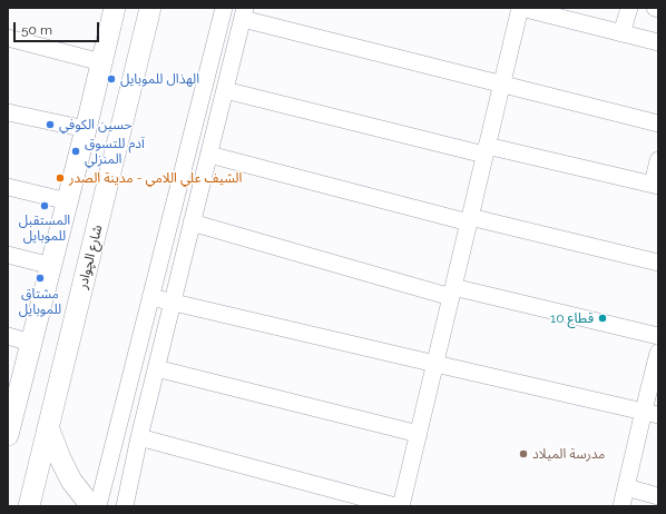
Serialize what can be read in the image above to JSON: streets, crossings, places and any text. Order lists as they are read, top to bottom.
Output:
{
  "streets": {
    "main road": ["شارع الچوادر"]
  },
  "places": [
    "الهذال للموبايل",
    "حسين الكوفي",
    "آدم للتسوق المنزلي",
    "الشيف علي اللامي - مدينة الصدر",
    "المستقبل للموبايل",
    "مشتاق للموبايل",
    "قطاع 10",
    "مدرسة الميلاد"
  ],
  "scale_bar": "50 m"
}
